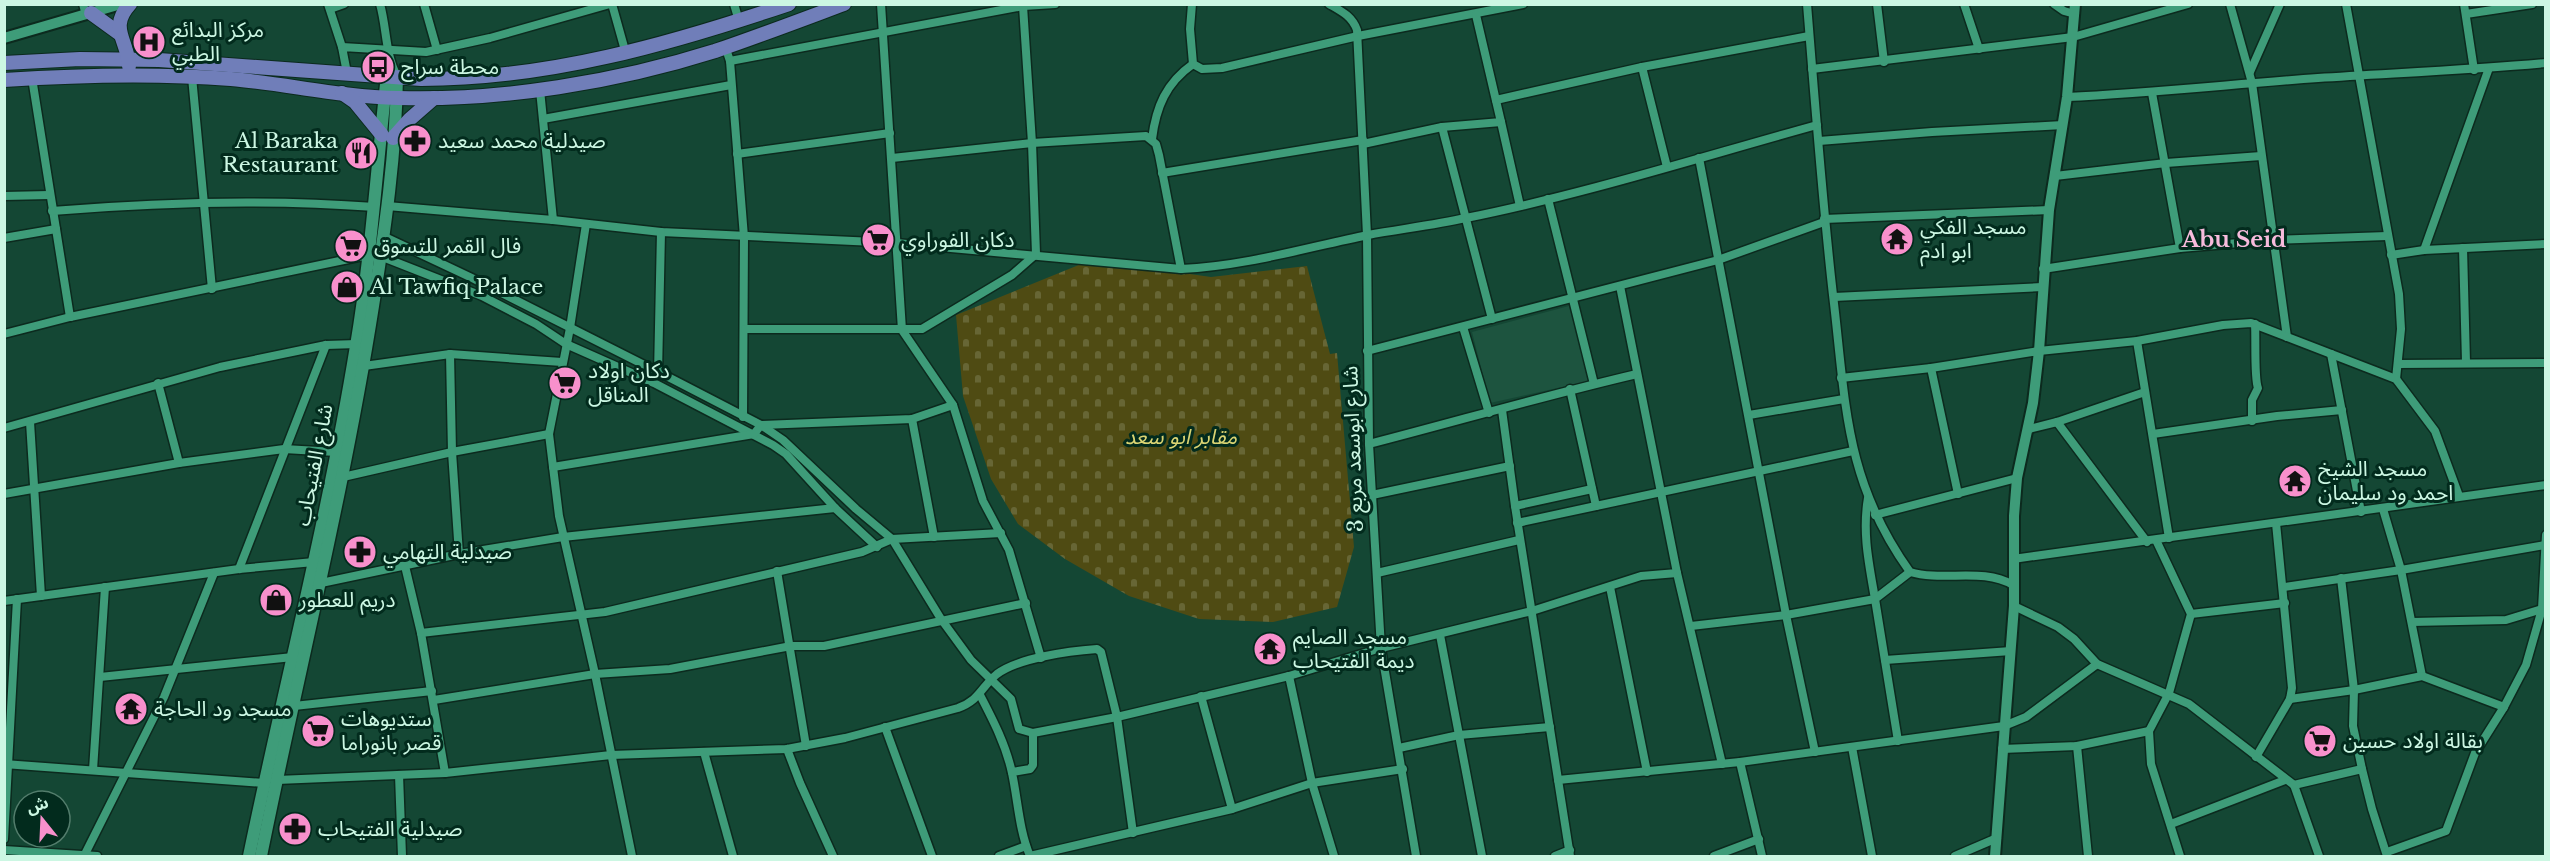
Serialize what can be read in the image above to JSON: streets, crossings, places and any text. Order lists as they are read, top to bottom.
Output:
{
  "streets": {
    "main road": ["شارع الفتيحاب"],
    "street": ["شارع ابوسعد مربع 3"]
  },
  "districts": ["Abu Seid"],
  "parks": ["مقابر ابو سعد"],
  "places": {
    "hospital": ["مركز البدائع الطبي"],
    "bus stop": ["محطة سراج"],
    "pharmacy": ["صيدلية محمد سعيد", "صيدلية التهامي", "صيدلية الفتيحاب"],
    "restaurant": ["Al Baraka Restaurant"],
    "temple": [
      "مسجد الفكي ابو ادم",
      "مسجد الشيخ احمد ود سليمان",
      "مسجد الصايم ديمة الفتيحاب",
      "مسجد ود الحاجة"
    ],
    "supermarket": [
      "دكان الفوراوي",
      "فال القمر للتسوق",
      "دكان اولاد المناقل",
      "ستديوهات قصر بانوراما",
      "بقالة اولاد حسين"
    ],
    "shop": ["Al Tawfiq Palace", "دريم للعطور"]
  },
  "north": "top"
}
